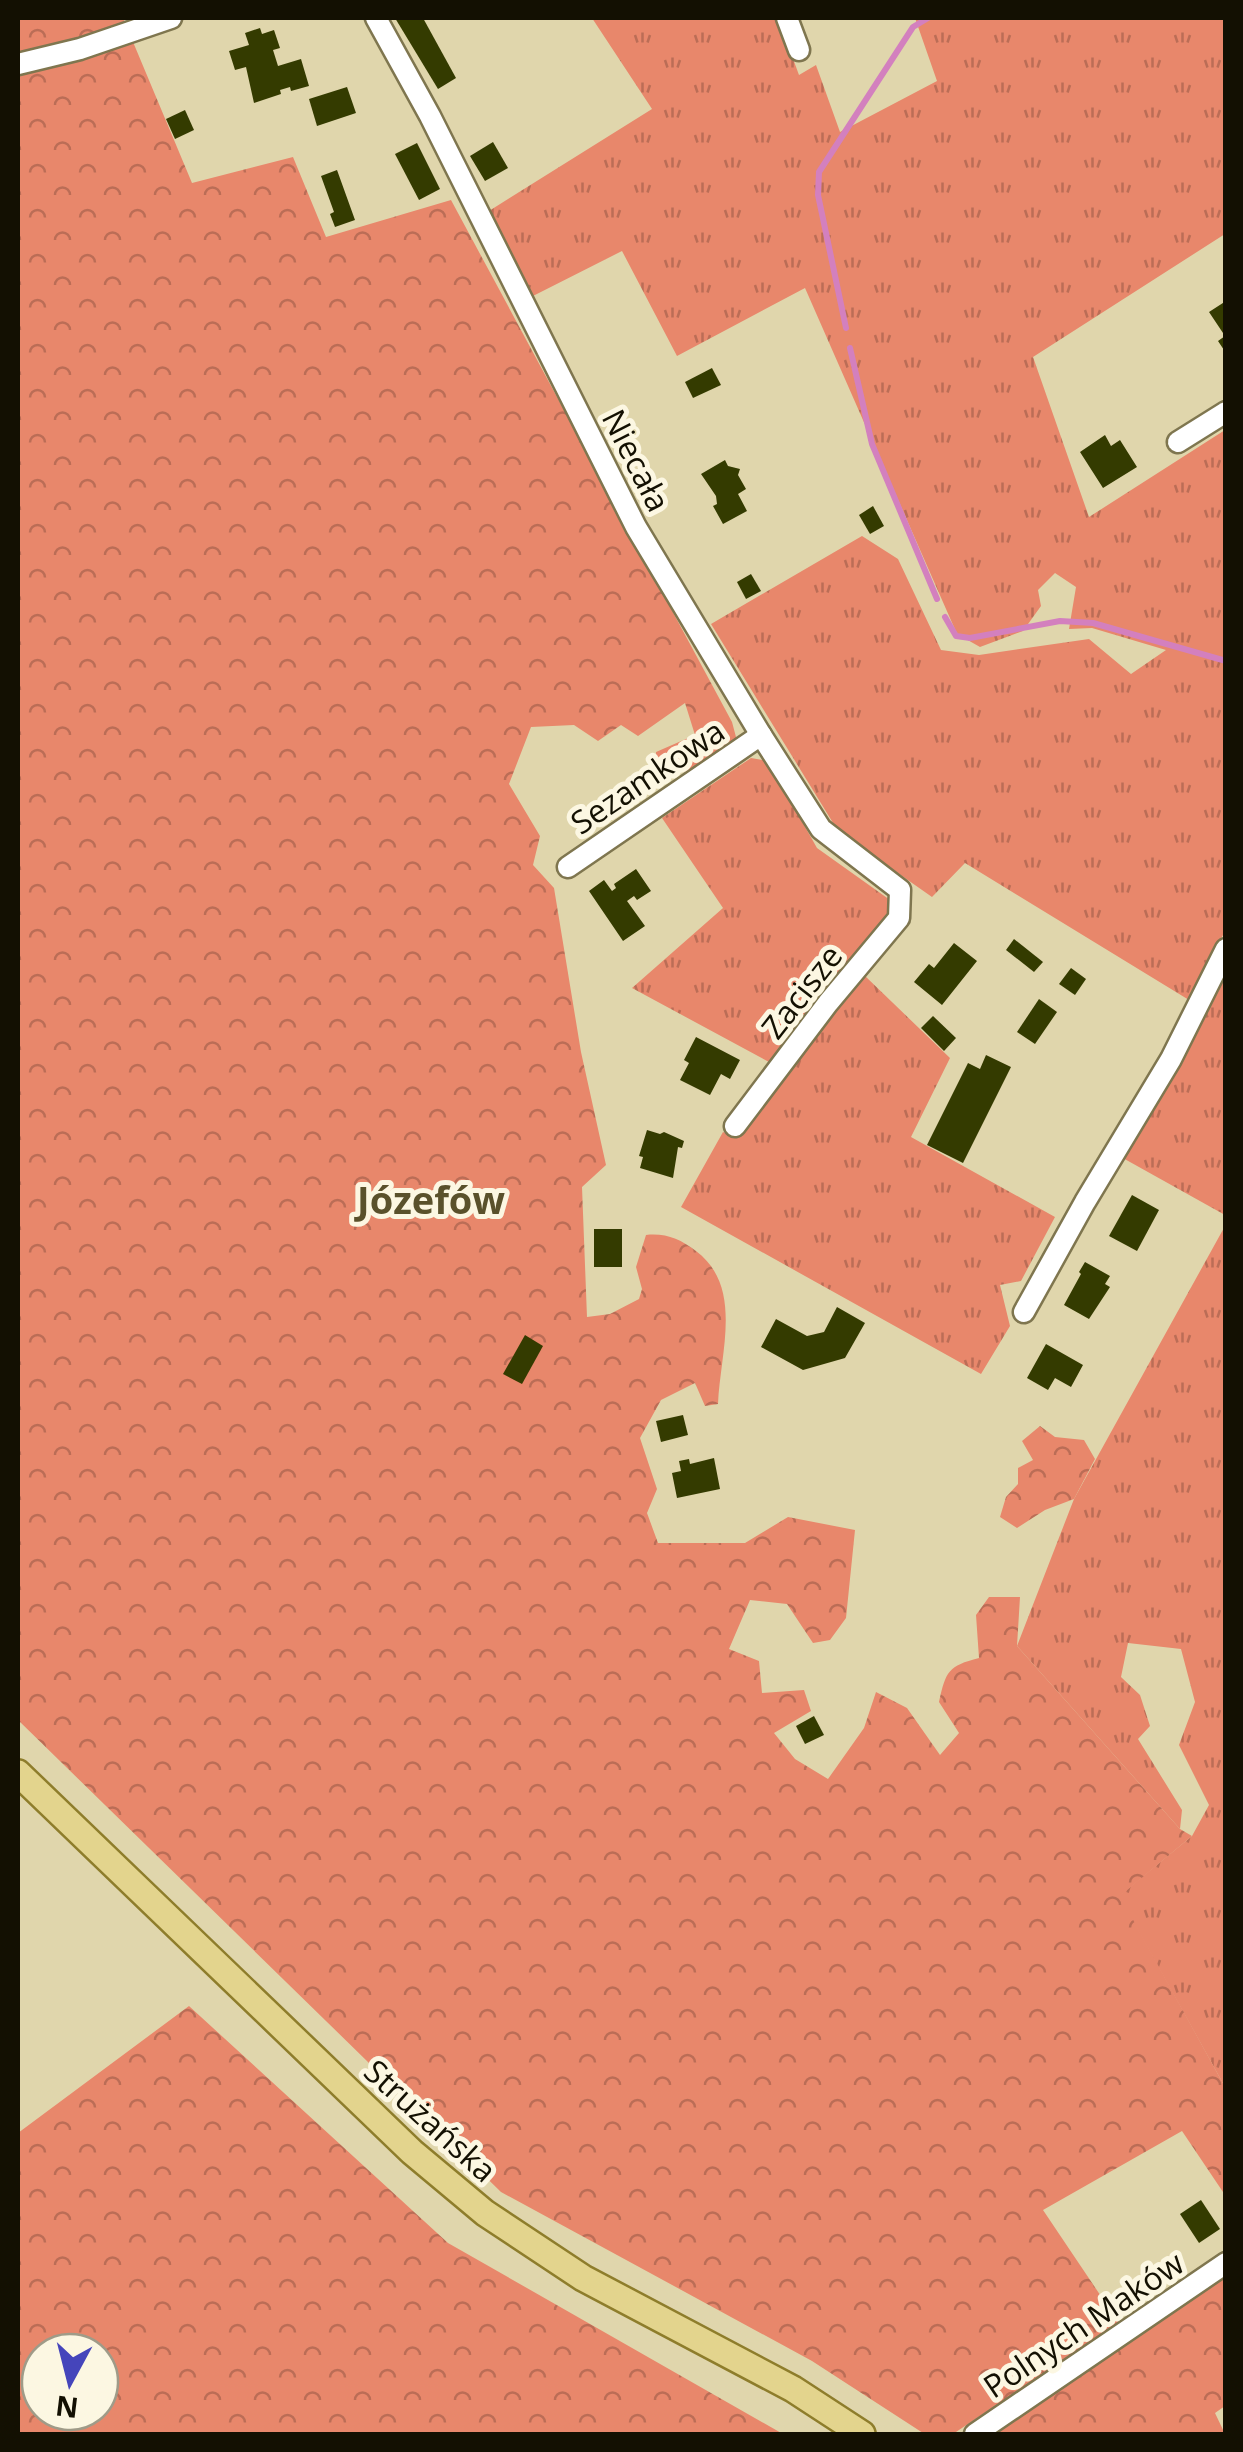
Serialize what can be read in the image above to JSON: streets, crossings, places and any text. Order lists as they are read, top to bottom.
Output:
{
  "streets": {
    "main road": ["Strużańska"],
    "street": [
      "Niecała",
      "Sezamkowa",
      "Zacisze",
      "Polnych Maków"
    ]
  },
  "crossings": [
    ["Niecała", "Sezamkowa"],
    ["Niecała", "Zacisze"]
  ],
  "districts": ["Józefów"],
  "north": "bottom"
}
